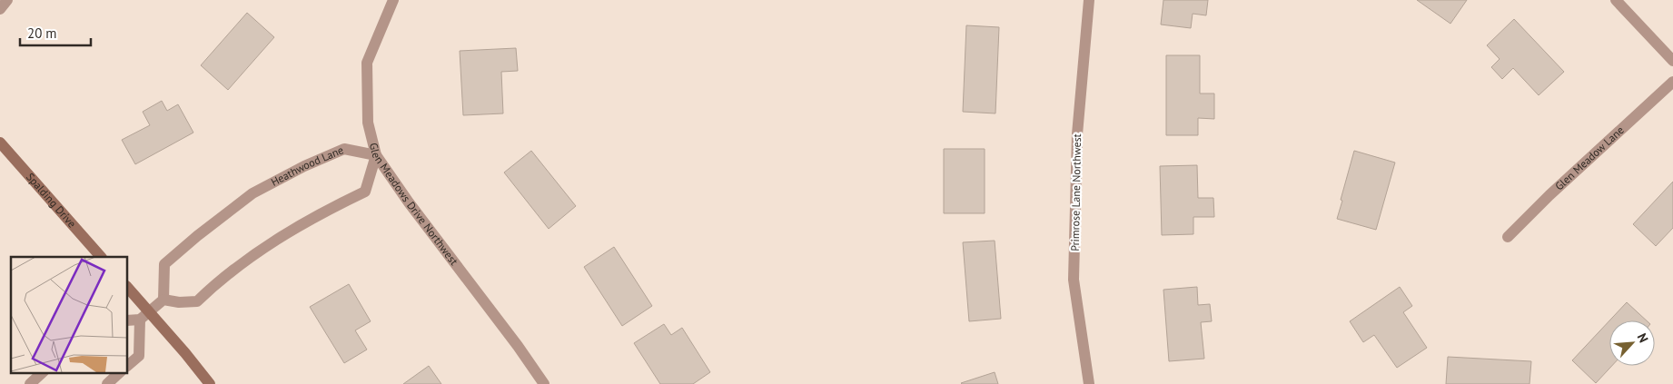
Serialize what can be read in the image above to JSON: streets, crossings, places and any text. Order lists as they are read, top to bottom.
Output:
{
  "streets": {
    "main road": ["Spalding Drive"],
    "street": [
      "Glen Meadow Lane",
      "Heathwood Lane",
      "Primrose Lane Northwest",
      "Glen Meadows Drive Northwest"
    ]
  },
  "crossings": [
    ["Heathwood Lane", "Glen Meadows Drive Northwest"]
  ],
  "scale_bar": "20 m",
  "north": "top right"
}
